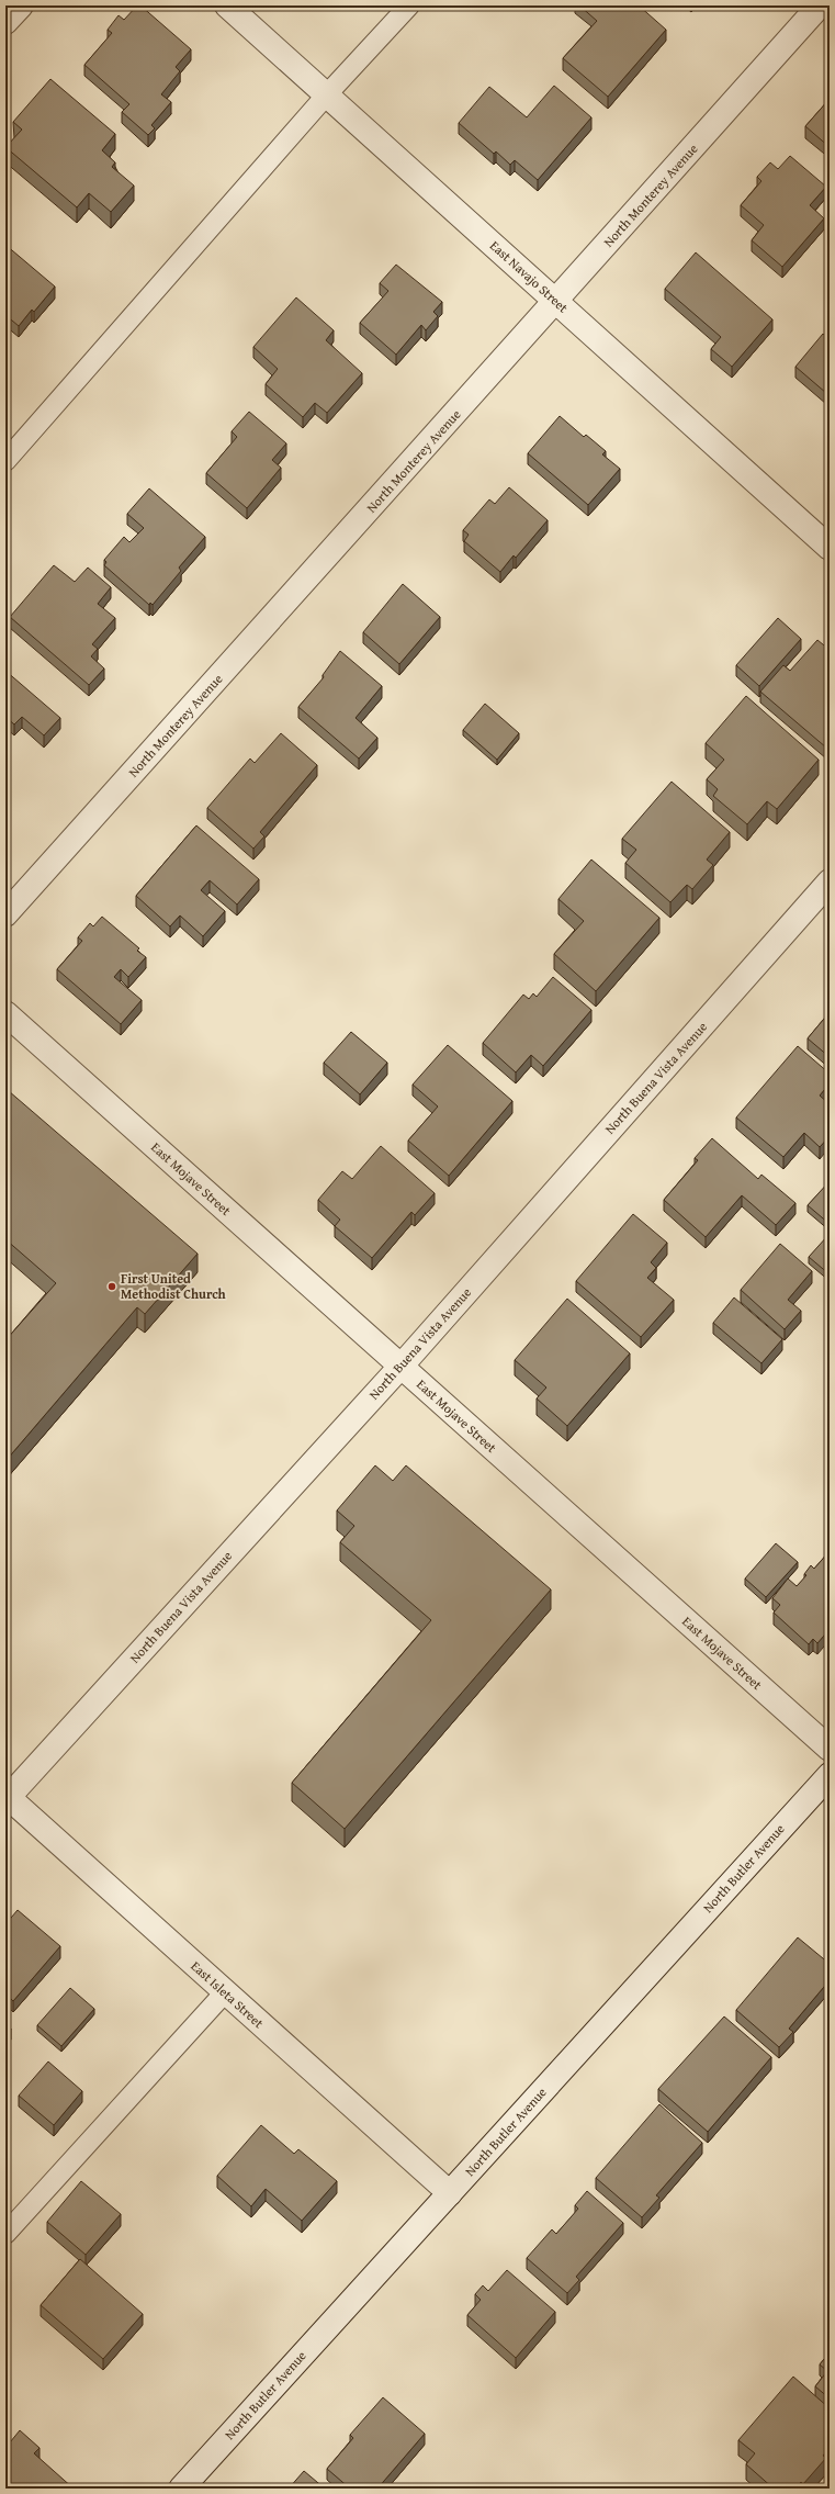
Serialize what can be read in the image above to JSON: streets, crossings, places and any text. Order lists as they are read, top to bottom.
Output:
{
  "streets": {
    "street": [
      "North Monterey Avenue",
      "East Navajo Street",
      "North Buena Vista Avenue",
      "East Mojave Street",
      "North Butler Avenue",
      "East Isleta Street"
    ]
  },
  "crossings": [
    ["North Monterey Avenue", "East Navajo Street"],
    ["North Buena Vista Avenue", "East Mojave Street"],
    ["North Buena Vista Avenue", "East Isleta Street"],
    ["North Butler Avenue", "East Isleta Street"]
  ],
  "places": ["First United Methodist Church"]
}
